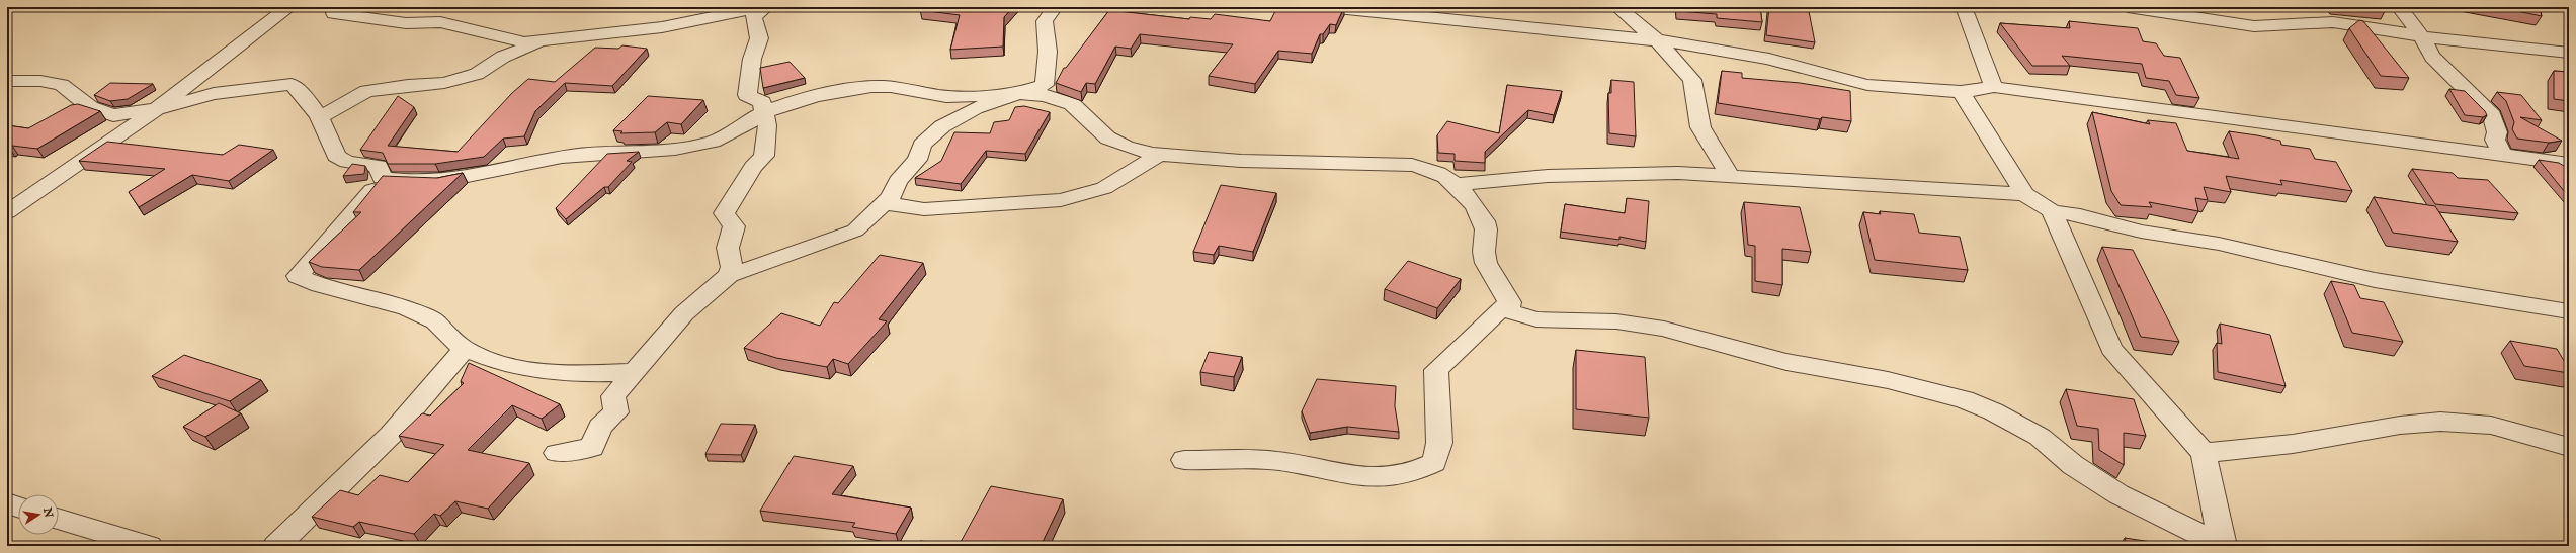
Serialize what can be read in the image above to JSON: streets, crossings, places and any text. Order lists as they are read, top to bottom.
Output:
{
  "north": "right"
}
